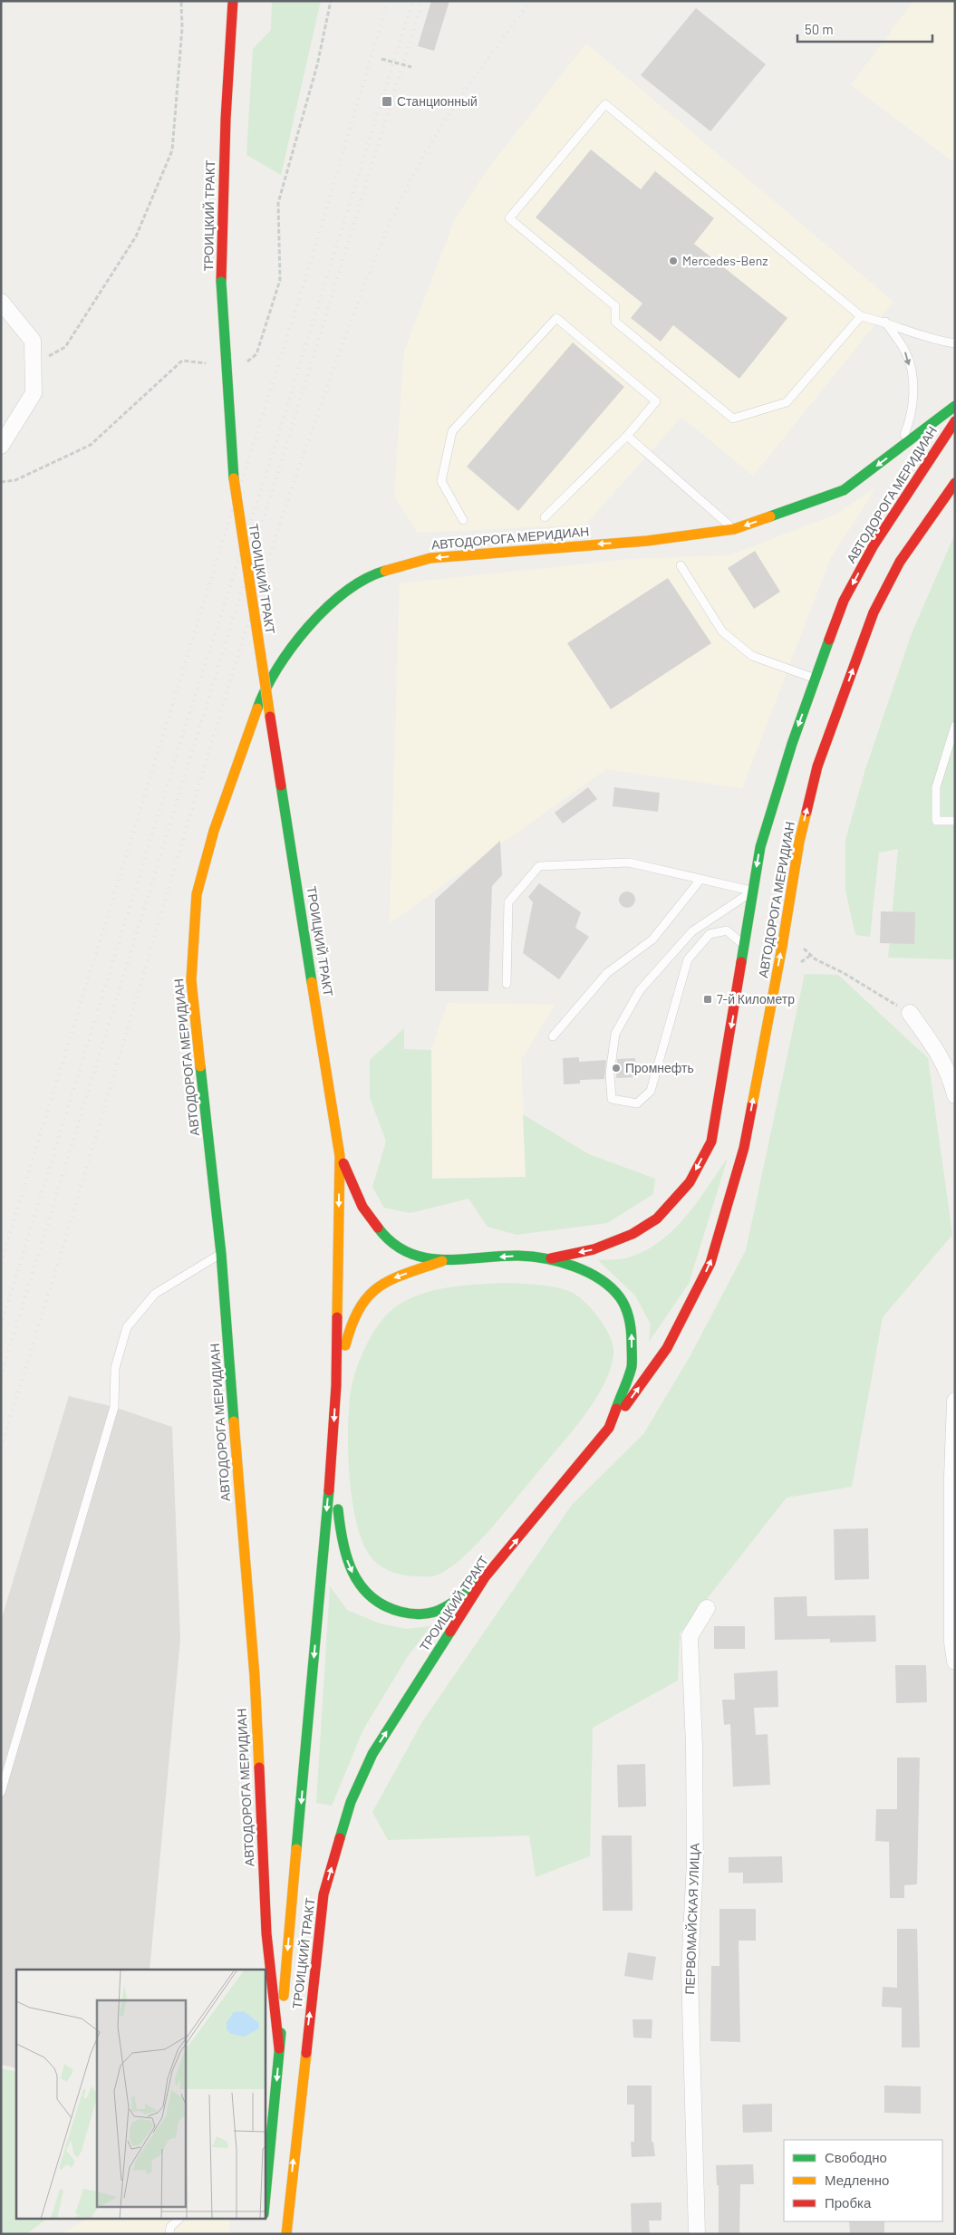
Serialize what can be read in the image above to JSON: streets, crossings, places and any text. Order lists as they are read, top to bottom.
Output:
{
  "streets": {
    "main road": ["ТРОИЦКИЙ ТРАКТ", "АВТОДОРОГА МЕРИДИАН"],
    "street": ["ПЕРВОМАЙСКАЯ УЛИЦА"]
  },
  "crossings": [
    ["ТРОИЦКИЙ ТРАКТ", "АВТОДОРОГА МЕРИДИАН"]
  ],
  "places": {
    "transit": ["Станционный", "7-й Километр"],
    "other": ["Mercedes-Benz", "Промнефть"]
  },
  "legend": ["Свободно", "Медленно", "Пробка"],
  "scale_bar": "50 m"
}
